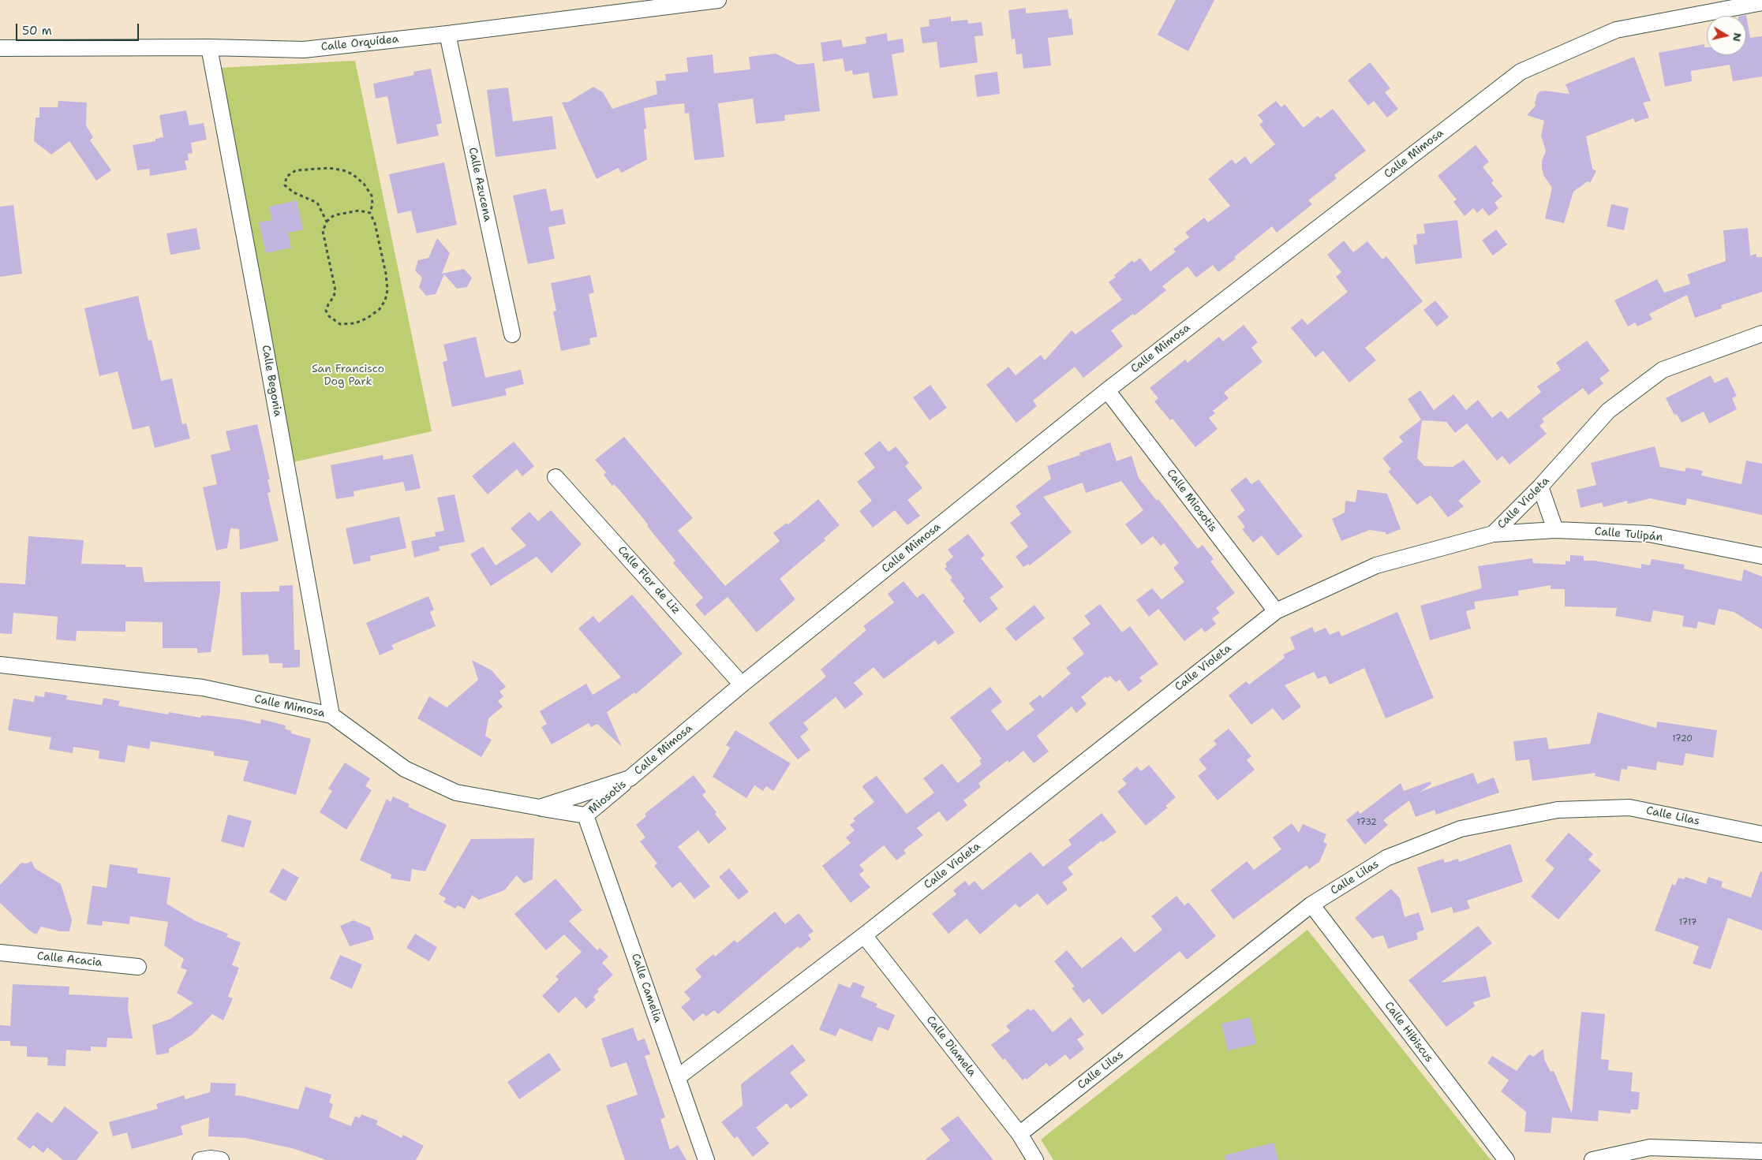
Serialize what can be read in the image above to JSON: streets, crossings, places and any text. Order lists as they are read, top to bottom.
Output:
{
  "streets": {
    "street": [
      "Calle Orquídea",
      "Calle Mimosa",
      "Calle Azucena",
      "Calle Begonia",
      "Calle Miosotis",
      "Calle Violeta",
      "Calle Tulipán",
      "Calle Flor de Liz",
      "Miosotis",
      "Calle Lilas",
      "Calle Acacia",
      "Calle Camelia",
      "Calle Hibiscus",
      "Calle Diamela"
    ]
  },
  "crossings": [
    ["Calle Orquídea", "Calle Azucena"],
    ["Calle Orquídea", "Calle Begonia"],
    ["Calle Mimosa", "Calle Begonia"],
    ["Calle Mimosa", "Calle Miosotis"],
    ["Calle Mimosa", "Calle Flor de Liz"],
    ["Calle Mimosa", "Miosotis"],
    ["Calle Miosotis", "Calle Violeta"],
    ["Calle Violeta", "Calle Tulipán"],
    ["Calle Violeta", "Calle Camelia"],
    ["Calle Violeta", "Calle Diamela"],
    ["Miosotis", "Calle Camelia"],
    ["Calle Lilas", "Calle Hibiscus"],
    ["Calle Lilas", "Calle Diamela"]
  ],
  "parks": ["San Francisco Dog Park"],
  "house_numbers": ["1720", "1732", "1717"],
  "scale_bar": "50 m",
  "north": "right"
}
